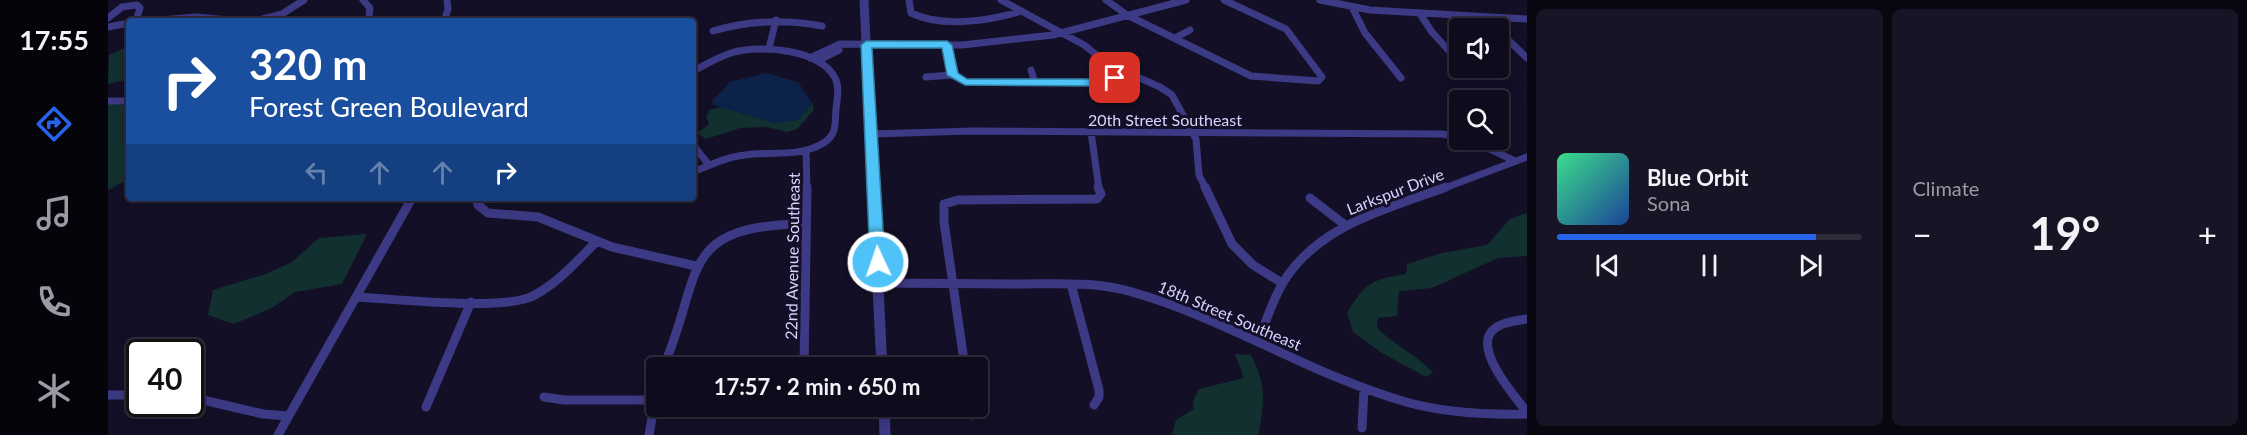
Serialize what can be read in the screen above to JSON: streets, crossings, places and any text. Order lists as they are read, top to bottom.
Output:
{
  "streets": {
    "street": [
      "20th Street Southeast",
      "Larkspur Drive",
      "22nd Avenue Southeast",
      "18th Street Southeast"
    ]
  },
  "crossings": [
    ["Larkspur Drive", "18th Street Southeast"]
  ],
  "page": {
    "tabs": "17:55",
    "tile": "Climate",
    "turn": ["320 m", "Forest Green Boulevard"],
    "song": ["Blue Orbit", "Sona"],
    "heat": ["−", "19°", "+"],
    "limit": "40",
    "trip": "17:57 · 2 min · 650 m"
  }
}
